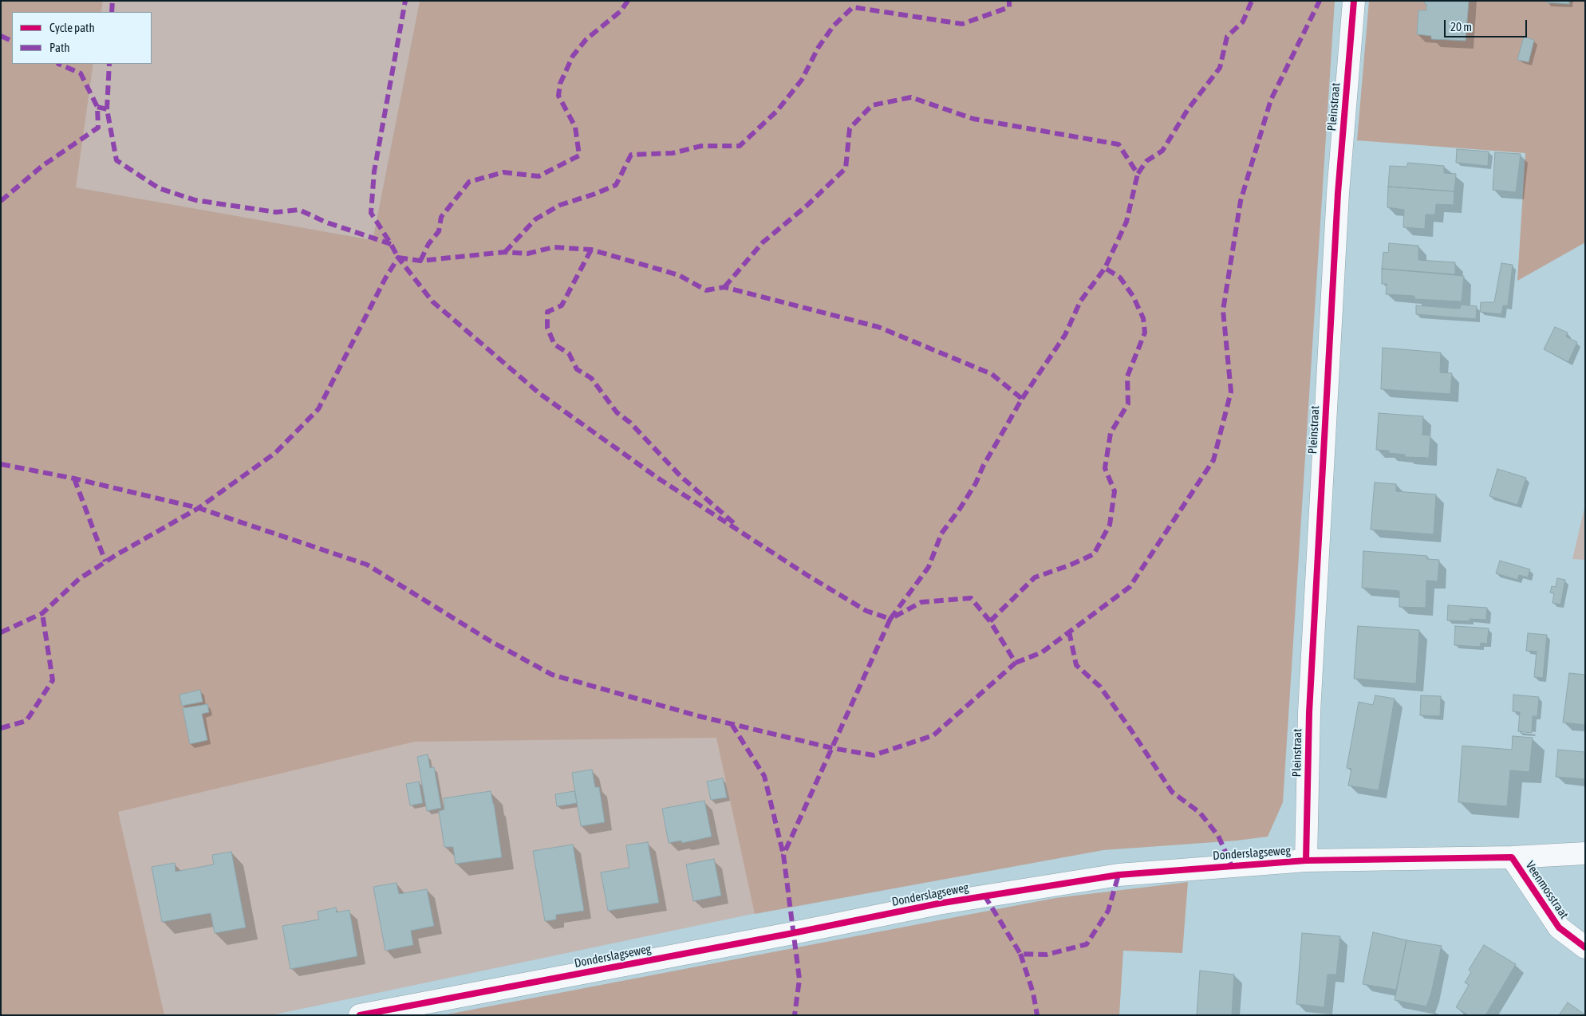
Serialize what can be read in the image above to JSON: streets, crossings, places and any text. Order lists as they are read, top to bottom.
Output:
{
  "streets": {
    "street": ["Pleinstraat", "Donderslagseweg", "Veenmosstraat"]
  },
  "crossings": [
    ["Pleinstraat", "Donderslagseweg"],
    ["Donderslagseweg", "Veenmosstraat"]
  ],
  "legend": ["Cycle path", "Path"],
  "scale_bar": "20 m"
}
